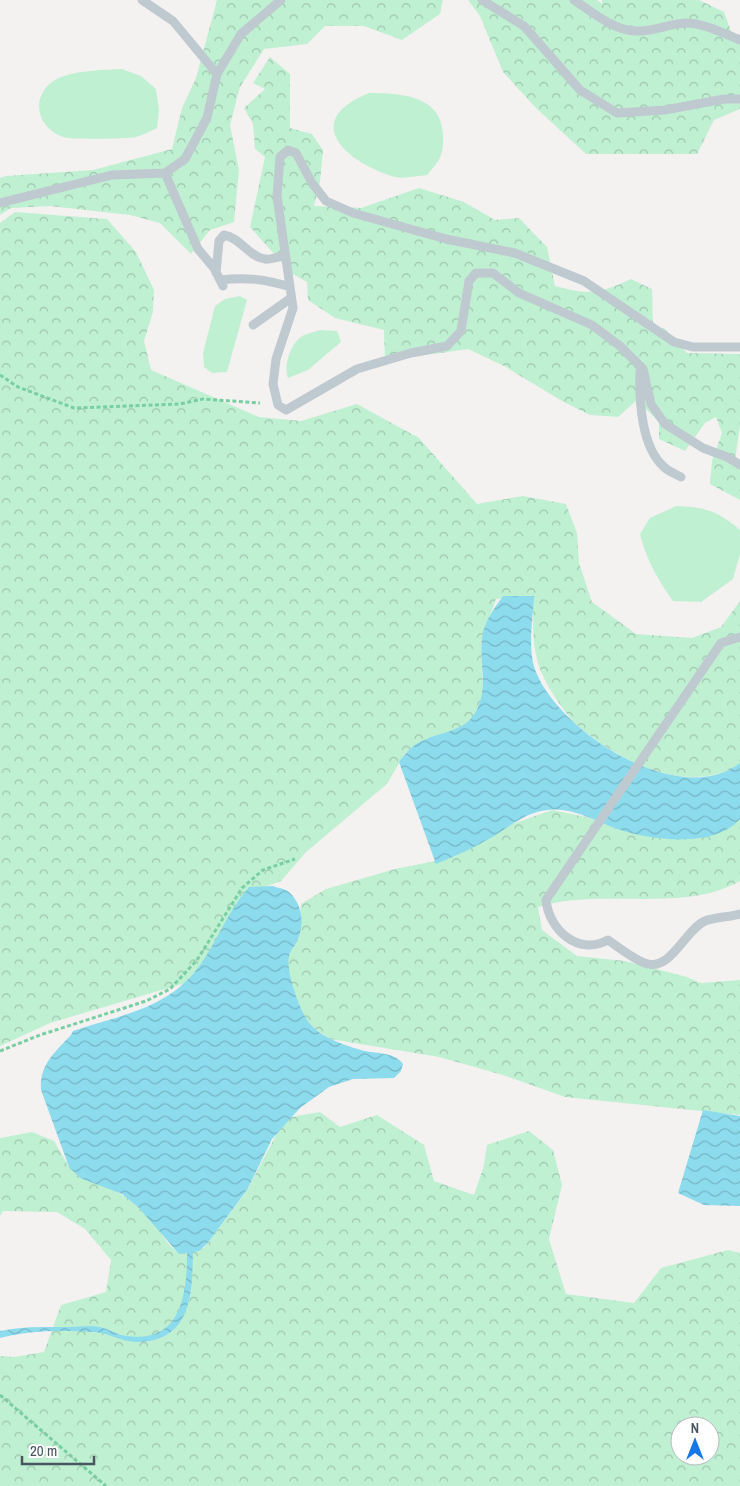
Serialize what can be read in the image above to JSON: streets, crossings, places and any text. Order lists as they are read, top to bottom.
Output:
{
  "scale_bar": "20 m",
  "north": "top"
}
